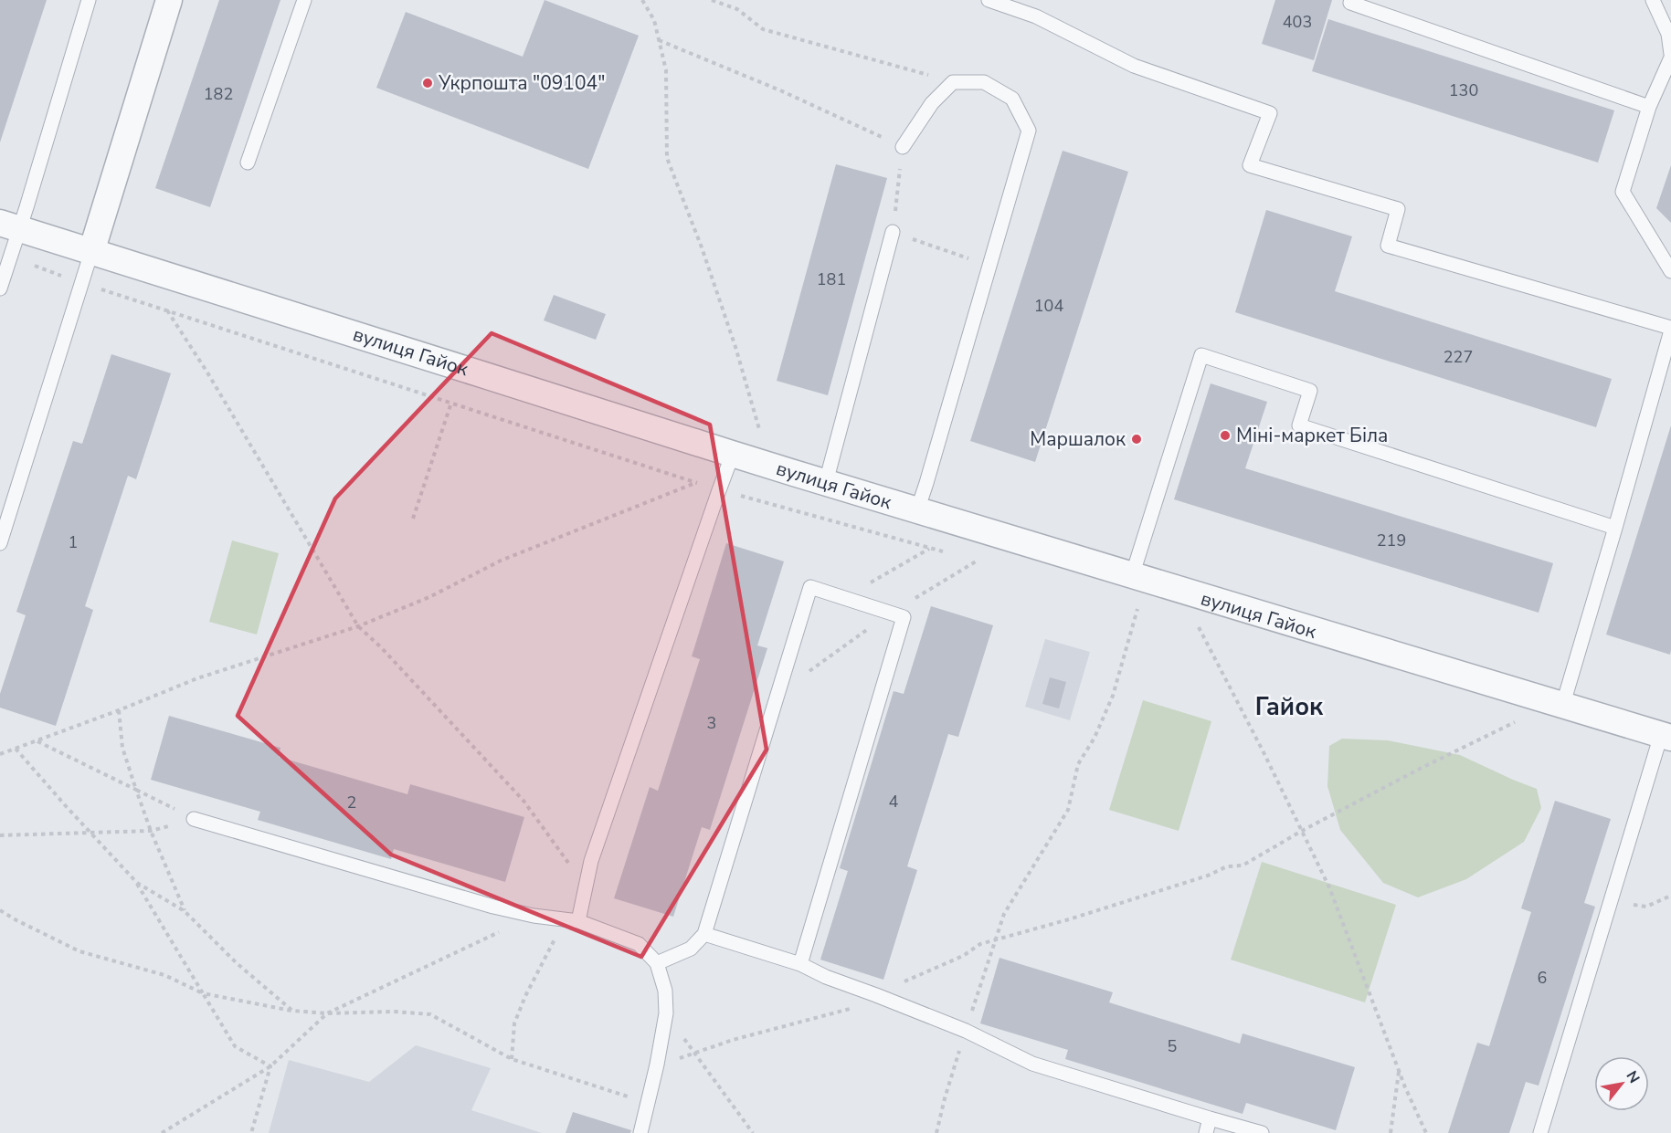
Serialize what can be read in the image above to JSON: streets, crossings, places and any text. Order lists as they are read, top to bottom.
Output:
{
  "streets": {
    "street": ["вулиця Гайок"]
  },
  "districts": ["Гайок"],
  "places": ["Укрпошта \"09104\"", "Міні-маркет Біла", "Маршалок"],
  "house_numbers": [
    "403",
    "130",
    "182",
    "181",
    "104",
    "227",
    "219",
    "1",
    "3",
    "4",
    "2",
    "6",
    "5"
  ],
  "north": "top right"
}
